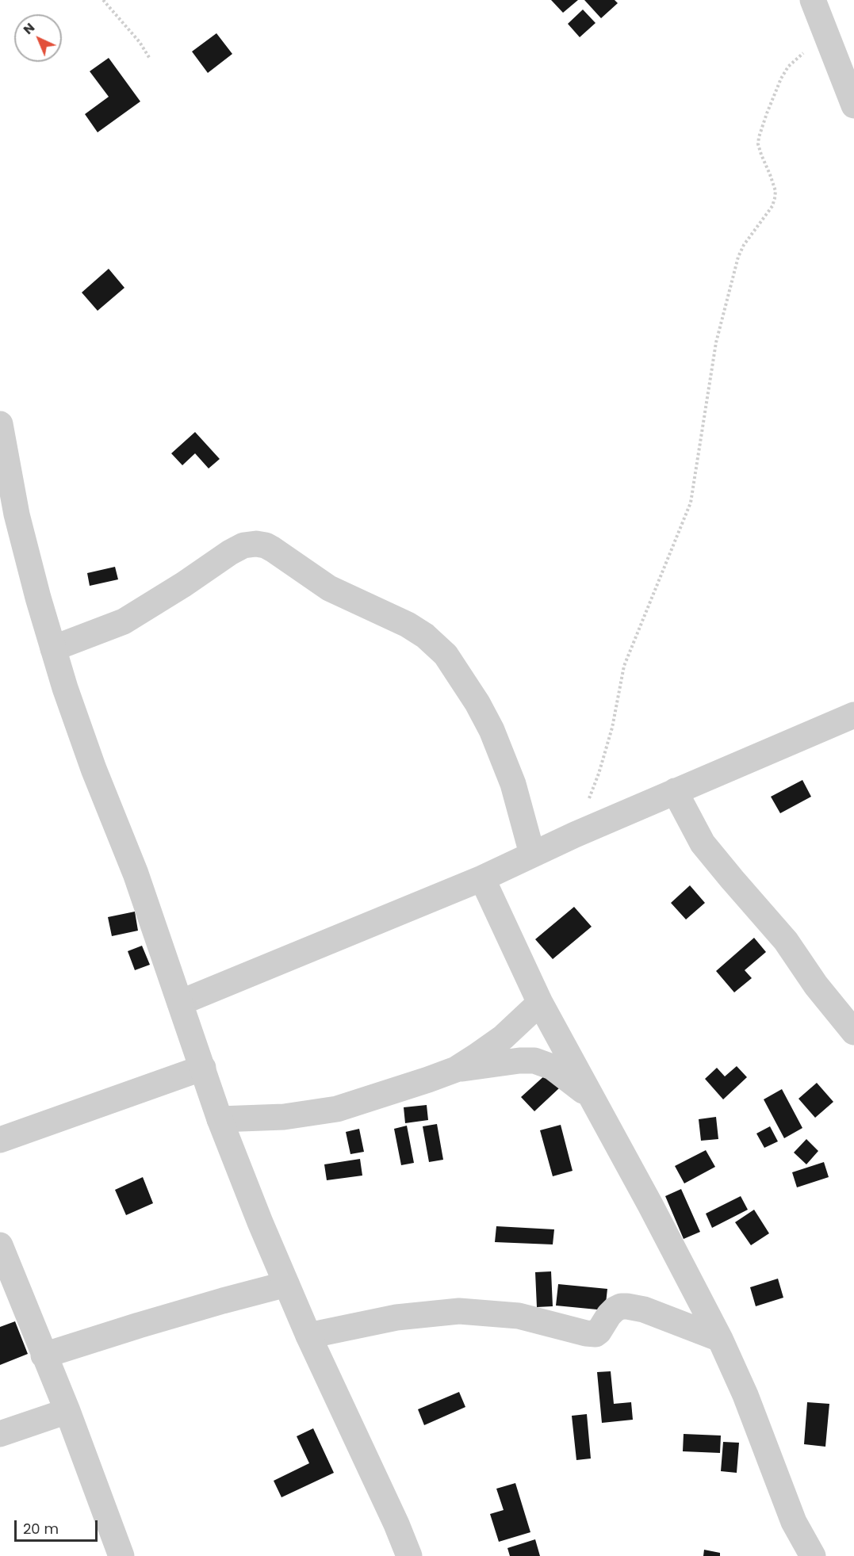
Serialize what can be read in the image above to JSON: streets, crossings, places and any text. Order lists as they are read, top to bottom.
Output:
{
  "scale_bar": "20 m",
  "north": "top left"
}
